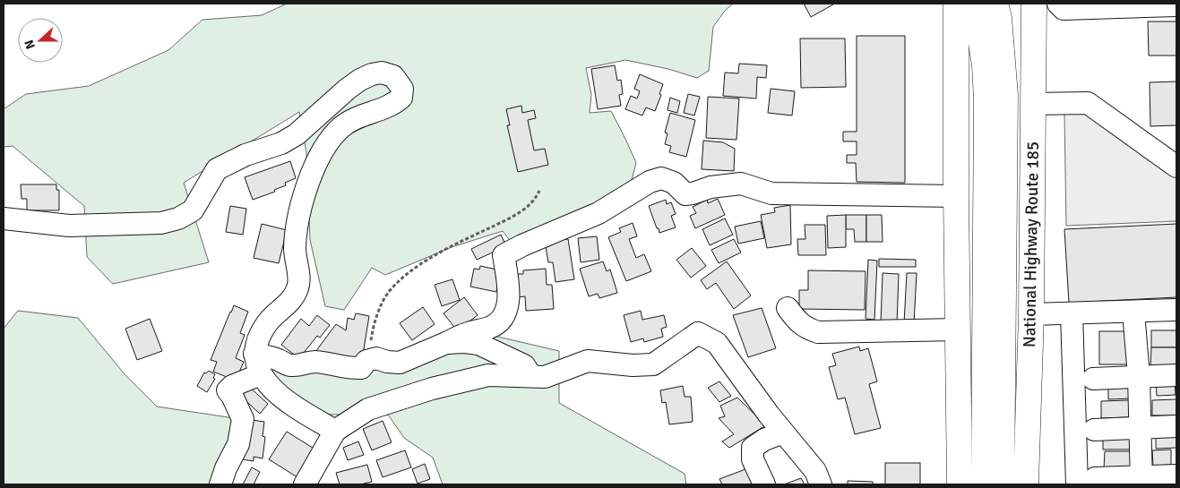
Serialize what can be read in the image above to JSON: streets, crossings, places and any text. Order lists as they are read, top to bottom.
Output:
{
  "streets": {
    "highway": ["National Highway Route 185"]
  },
  "north": "left"
}
